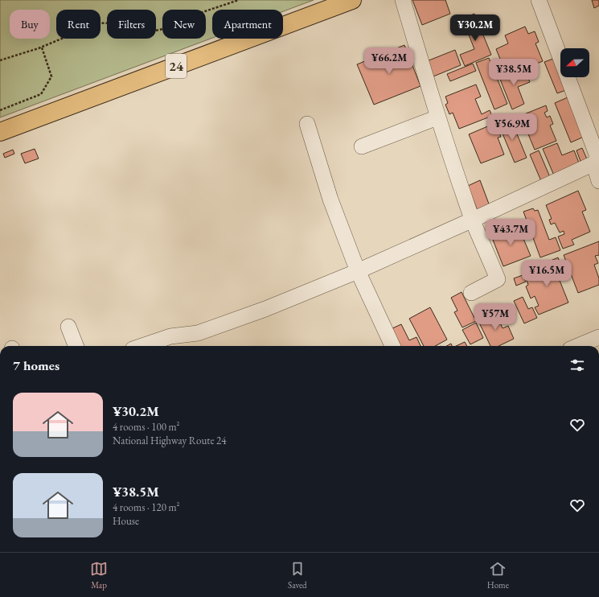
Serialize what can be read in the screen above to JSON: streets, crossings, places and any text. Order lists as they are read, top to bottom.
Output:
{
  "streets": {
    "highway": ["24"]
  },
  "north": "left",
  "page": {
    "chip": [
      "Buy",
      "Rent",
      "Filters",
      "New",
      "Apartment"
    ],
    "price": [
      "¥30.2M",
      "¥66.2M",
      "¥38.5M",
      "¥56.9M",
      "¥43.7M",
      "¥16.5M",
      "¥57M"
    ],
    "heading": "7 homes",
    "list": [
      {
        "name": "¥30.2M",
        "note": "4 rooms · 100 m² · National Highway Route 24"
      },
      {
        "name": "¥38.5M",
        "note": "4 rooms · 120 m² · House"
      }
    ],
    "tabs": ["Map", "Saved", "Home"]
  }
}
